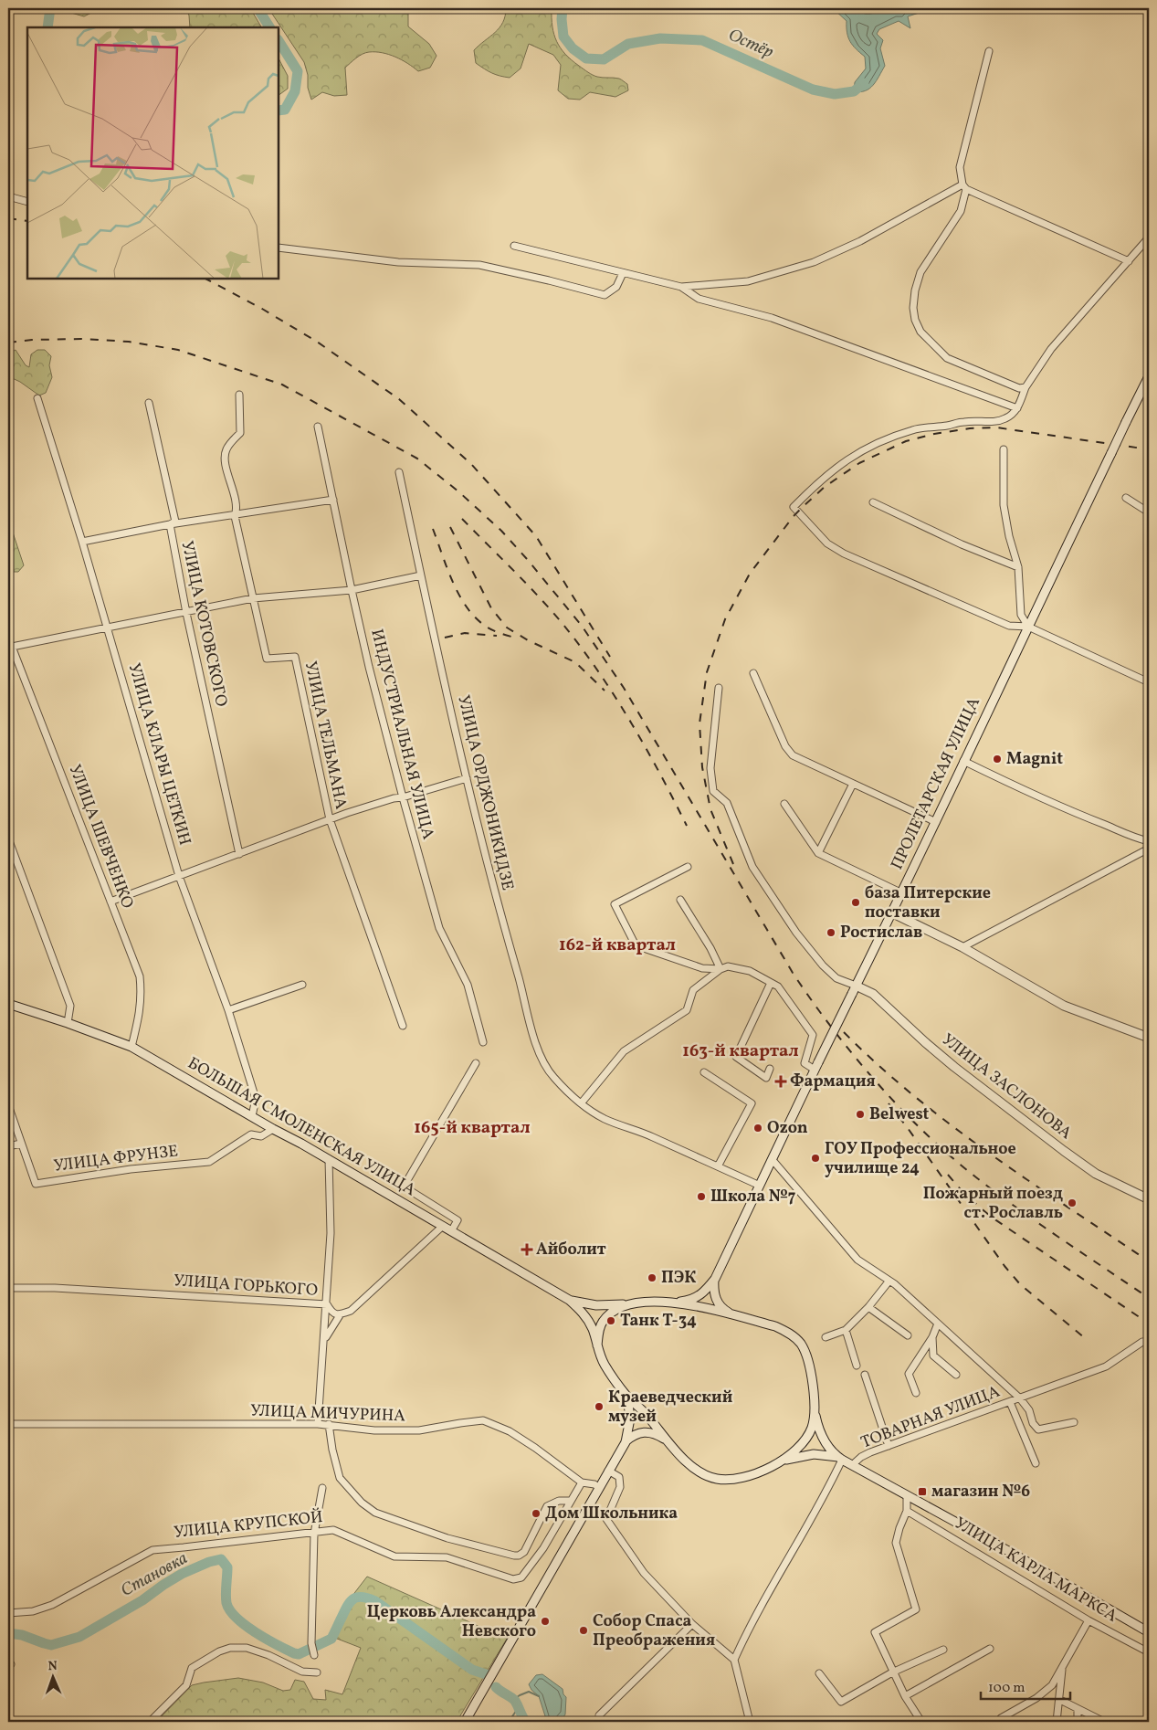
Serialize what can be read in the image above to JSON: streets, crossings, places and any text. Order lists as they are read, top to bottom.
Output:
{
  "streets": {
    "main road": [
      "ПРОЛЕТАРСКАЯ УЛИЦА",
      "УЛИЦА ЗАСЛОНОВА",
      "БОЛЬШАЯ СМОЛЕНСКАЯ УЛИЦА",
      "УЛИЦА КАРЛА МАРКСА"
    ],
    "street": [
      "УЛИЦА КОТОВСКОГО",
      "ИНДУСТРИАЛЬНАЯ УЛИЦА",
      "УЛИЦА ТЕЛЬМАНА",
      "УЛИЦА КЛАРЫ ЦЕТКИН",
      "УЛИЦА ОРДЖОНИКИДЗЕ",
      "УЛИЦА ШЕВЧЕНКО",
      "УЛИЦА ФРУНЗЕ",
      "УЛИЦА ГОРЬКОГО",
      "УЛИЦА МИЧУРИНА",
      "ТОВАРНАЯ УЛИЦА",
      "УЛИЦА КРУПСКОЙ"
    ]
  },
  "crossings": [
    ["УЛИЦА КЛАРЫ ЦЕТКИН", "БОЛЬШАЯ СМОЛЕНСКАЯ УЛИЦА"],
    ["ПРОЛЕТАРСКАЯ УЛИЦА", "УЛИЦА ОРДЖОНИКИДЗЕ"],
    ["ПРОЛЕТАРСКАЯ УЛИЦА", "УЛИЦА ЗАСЛОНОВА"],
    ["ПРОЛЕТАРСКАЯ УЛИЦА", "ТОВАРНАЯ УЛИЦА"],
    ["УЛИЦА ШЕВЧЕНКО", "БОЛЬШАЯ СМОЛЕНСКАЯ УЛИЦА"],
    ["БОЛЬШАЯ СМОЛЕНСКАЯ УЛИЦА", "УЛИЦА ФРУНЗЕ"],
    ["БОЛЬШАЯ СМОЛЕНСКАЯ УЛИЦА", "УЛИЦА КАРЛА МАРКСА"],
    ["УЛИЦА МИЧУРИНА", "УЛИЦА КРУПСКОЙ"],
    ["ТОВАРНАЯ УЛИЦА", "УЛИЦА КАРЛА МАРКСА"]
  ],
  "districts": ["162-й квартал", "163-й квартал", "165-й квартал"],
  "water": ["Остёр", "Становка"],
  "places": {
    "other": [
      "Magnit",
      "база Питерские поставки",
      "Ростислав",
      "Belwest",
      "Ozon",
      "ГОУ Профессиональное училище 24",
      "Школа №7",
      "Пожарный поезд ст. Рославль",
      "ПЭК",
      "Танк Т-34",
      "Краеведческий музей",
      "Дом Школьника",
      "Церковь Александра Невского",
      "Собор Спаса Преображения"
    ],
    "health": ["Фармация", "Айболит"],
    "transit": ["магазин №6"]
  },
  "scale_bar": "100 m",
  "north": "top"
}
